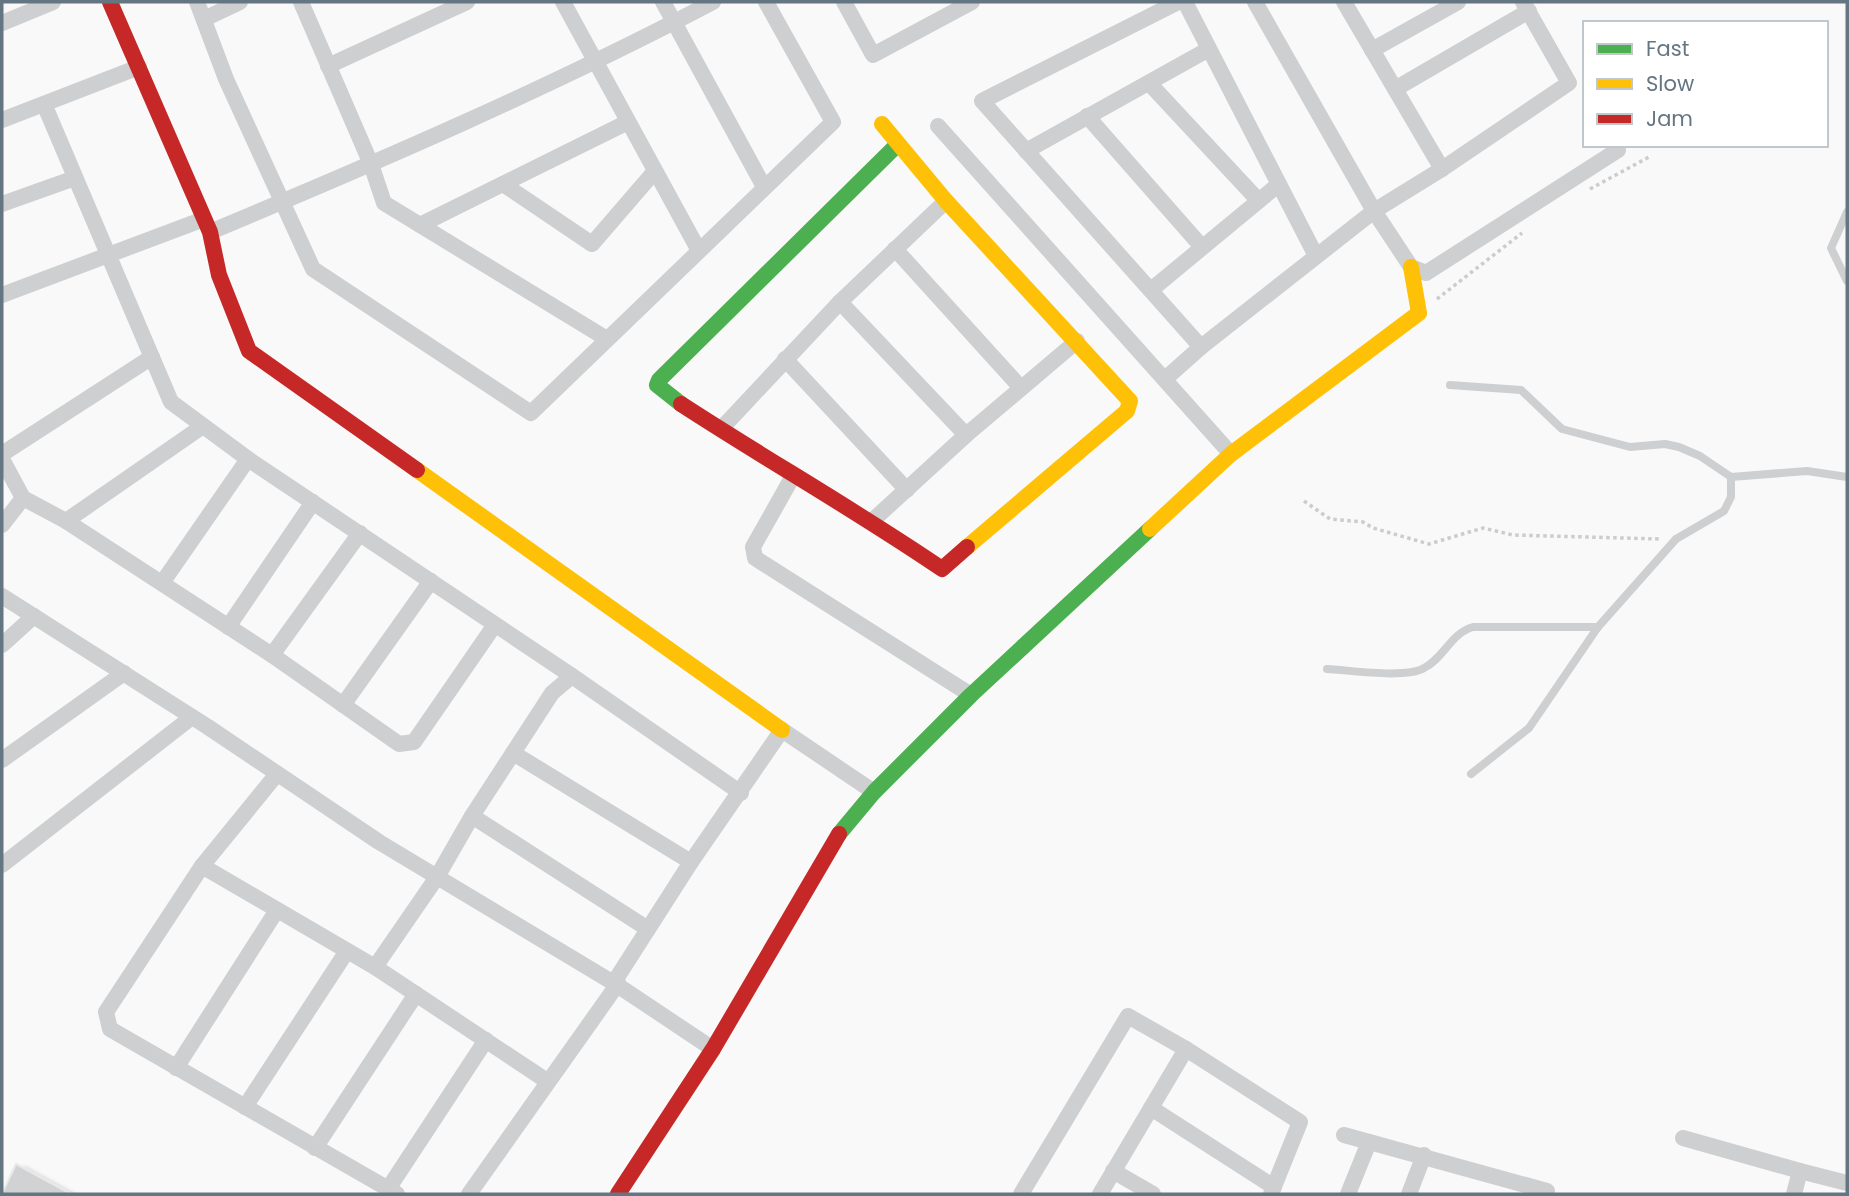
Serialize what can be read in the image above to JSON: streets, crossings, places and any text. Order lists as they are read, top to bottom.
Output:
{
  "legend": ["Fast", "Slow", "Jam"]
}
